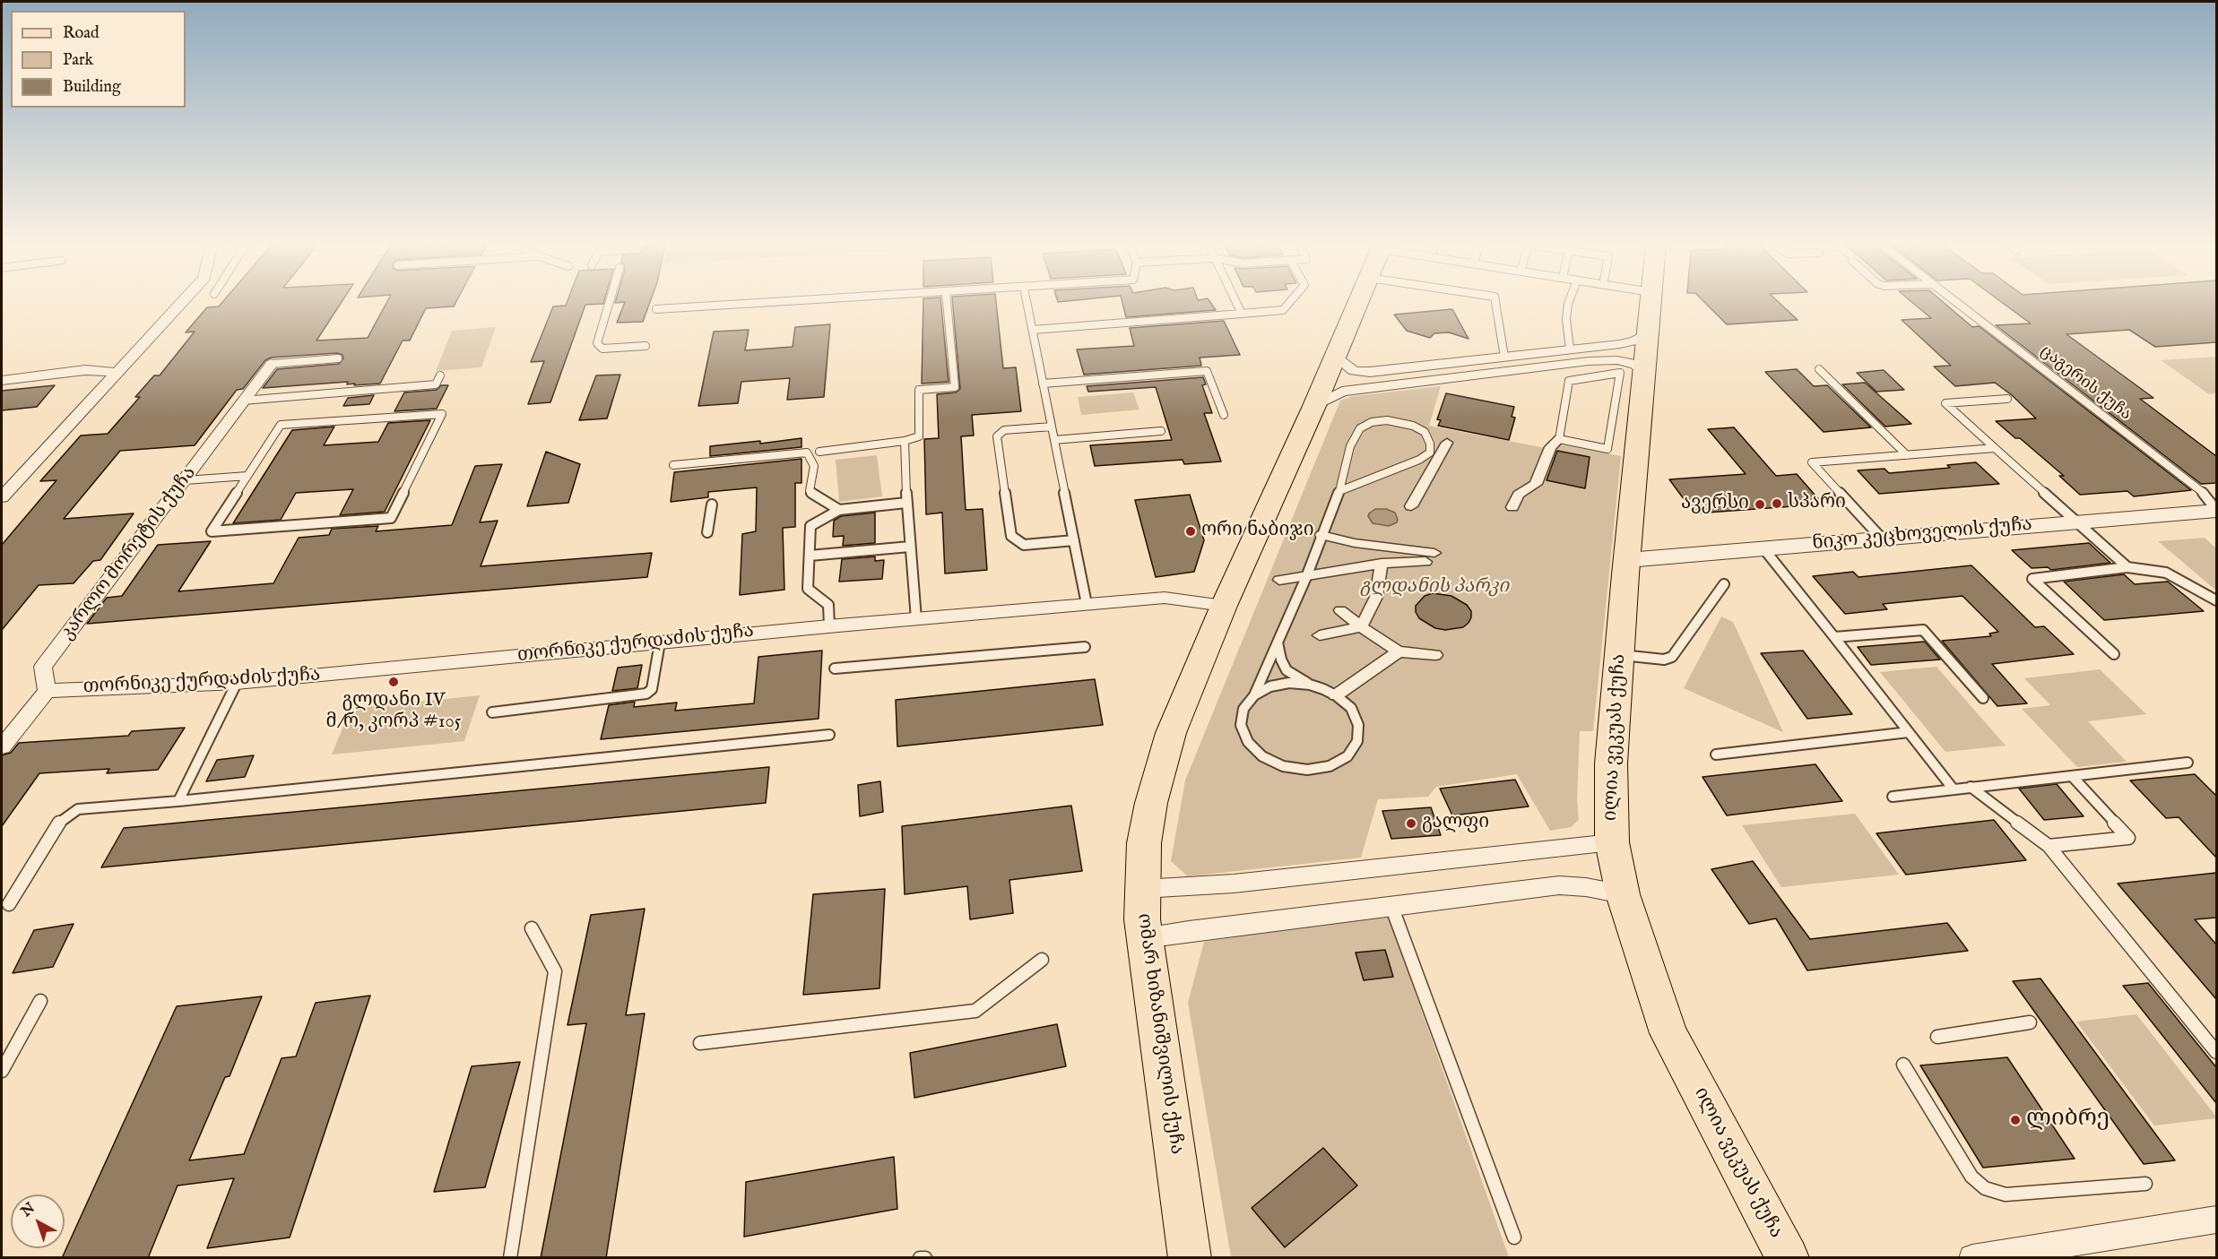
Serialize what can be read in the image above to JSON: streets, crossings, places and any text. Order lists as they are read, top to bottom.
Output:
{
  "streets": {
    "main road": ["ილია ვეკუას ქუჩა", "ომარ ხიზანიშვილის ქუჩა"],
    "street": ["ნიკო კეცხოველის ქუჩა", "კარლო მორეტის ქუჩა", "თორნიკე ქურდაძის ქუჩა"],
    "lane": ["ცაგერის ქუჩა"]
  },
  "crossings": [
    ["ცაგერის ქუჩა", "ნიკო კეცხოველის ქუჩა"],
    ["ნიკო კეცხოველის ქუჩა", "ილია ვეკუას ქუჩა"],
    ["კარლო მორეტის ქუჩა", "თორნიკე ქურდაძის ქუჩა"],
    ["თორნიკე ქურდაძის ქუჩა", "ომარ ხიზანიშვილის ქუჩა"]
  ],
  "parks": ["გლდანის პარკი"],
  "places": [
    "სპარი",
    "ავერსი",
    "ორი ნაბიჯი",
    "გლდანი IV მ/რ, კორპ #105",
    "გალფი",
    "ლიბრე"
  ],
  "legend": ["Road", "Park", "Building"],
  "north": "top left"
}
